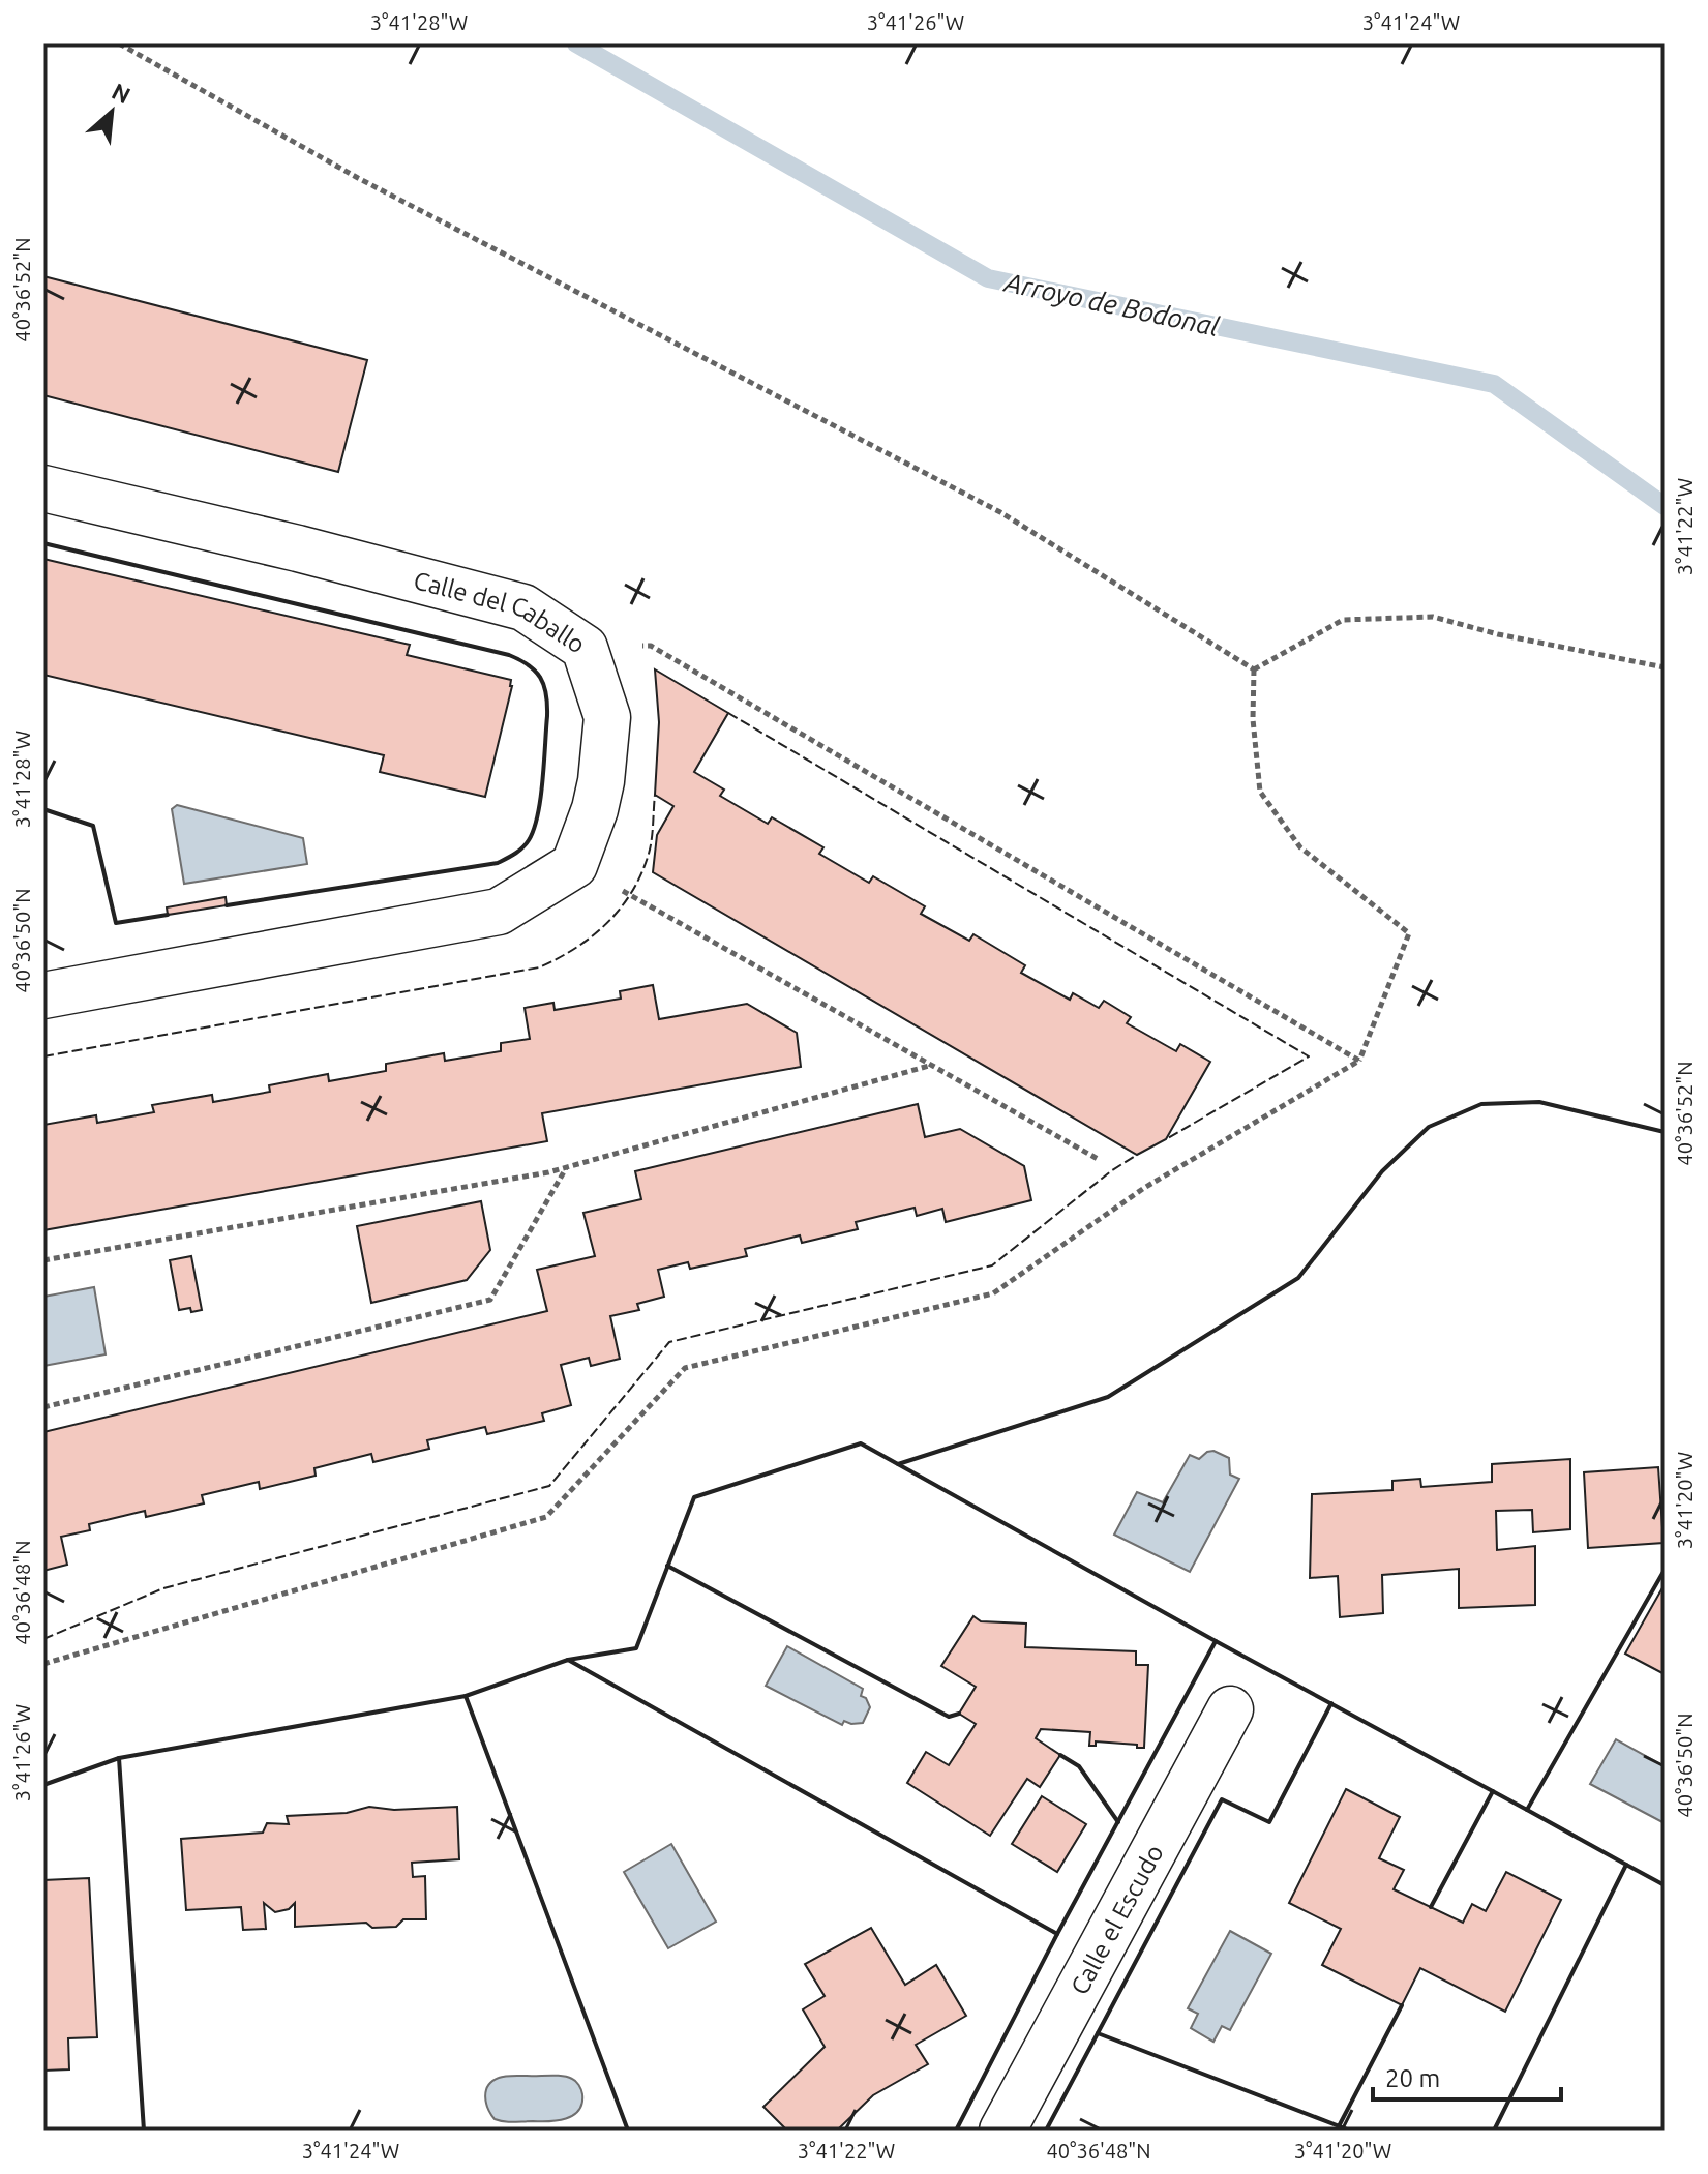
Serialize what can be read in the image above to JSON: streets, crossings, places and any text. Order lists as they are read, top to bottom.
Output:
{
  "streets": {
    "street": ["Calle del Caballo", "Calle el Escudo"]
  },
  "water": ["Arroyo de Bodonal"],
  "scale_bar": "20 m",
  "north": "top right",
  "coordinates": [
    "3°41'28\"W",
    "3°41'26\"W",
    "3°41'24\"W",
    "40°36'52\"N",
    "3°41'22\"W",
    "40°36'50\"N",
    "3°41'20\"W",
    "40°36'48\"N"
  ]
}
